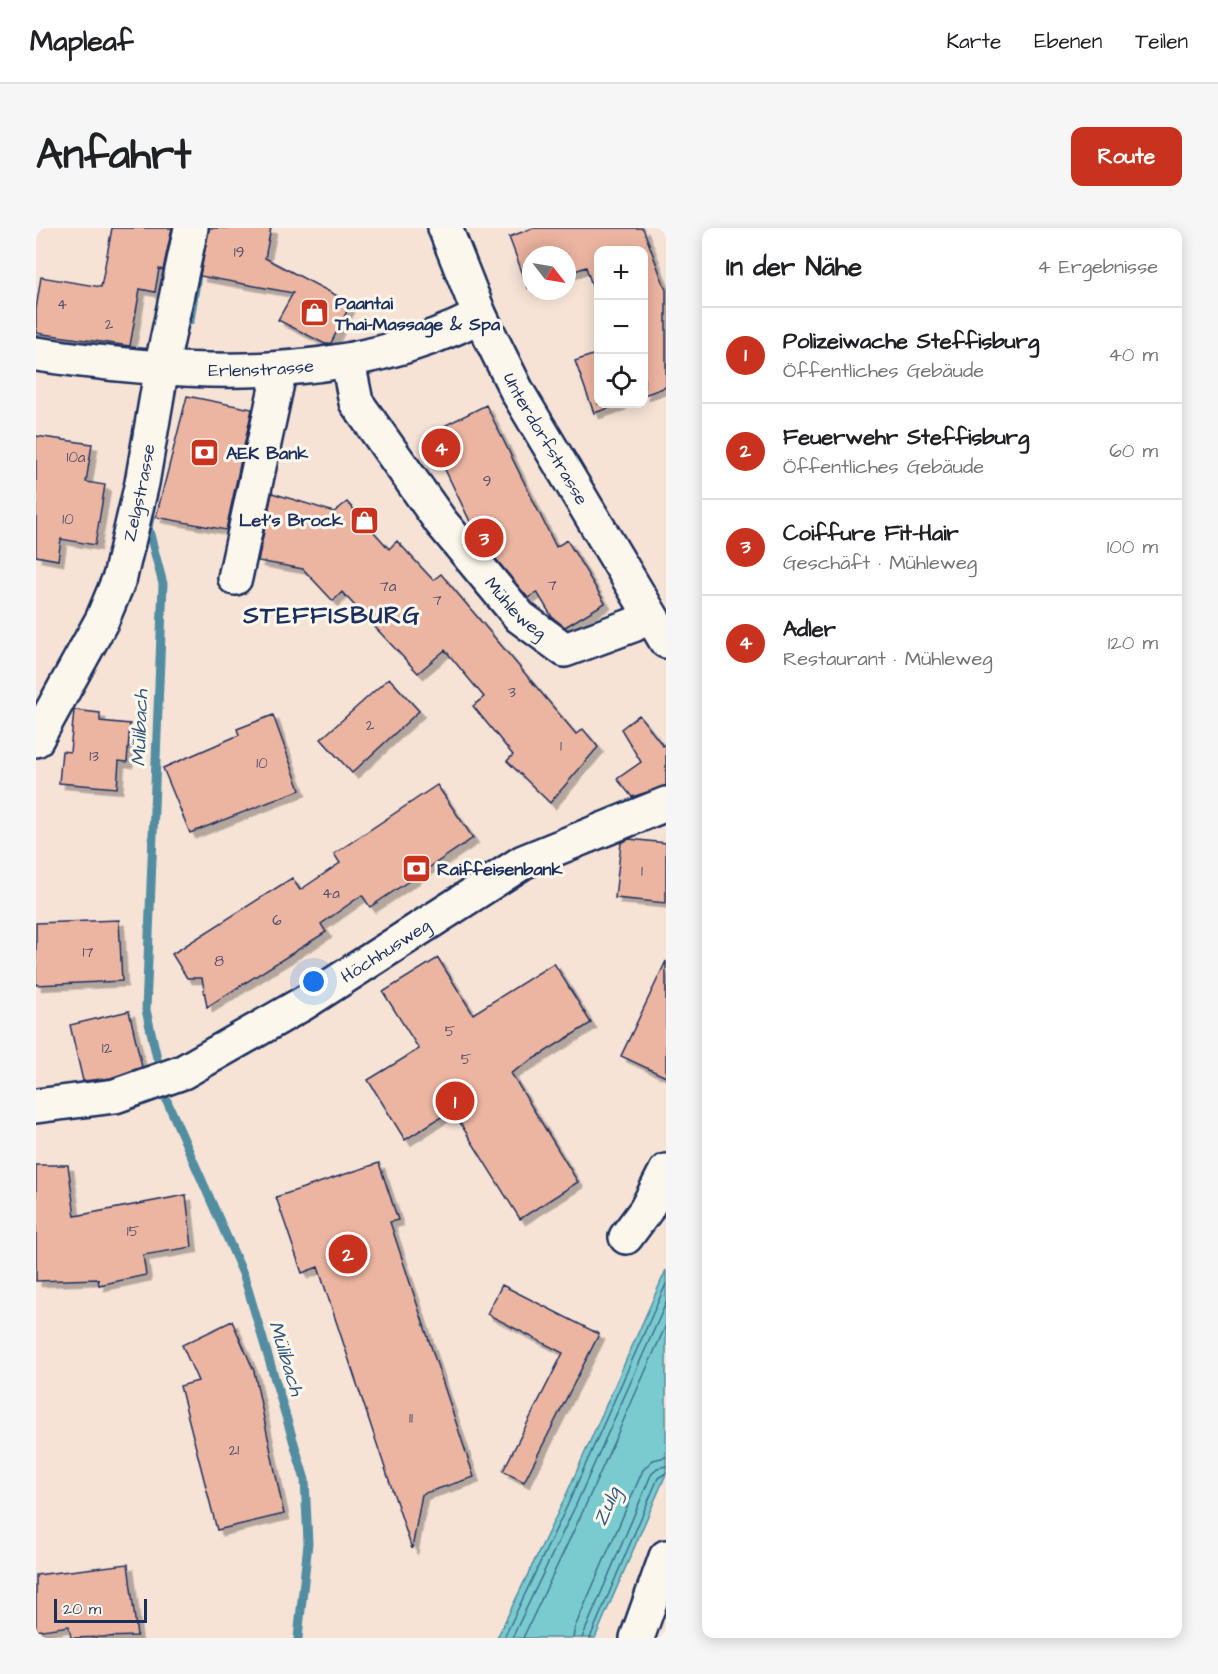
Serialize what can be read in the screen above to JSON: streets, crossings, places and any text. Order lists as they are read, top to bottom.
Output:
{
  "streets": {
    "street": [
      "Erlenstrasse",
      "Unterdorfstrasse",
      "Zelgstrasse",
      "Mühleweg",
      "Höchhusweg"
    ]
  },
  "crossings": [
    ["Erlenstrasse", "Unterdorfstrasse"],
    ["Erlenstrasse", "Zelgstrasse"],
    ["Erlenstrasse", "Mühleweg"],
    ["Unterdorfstrasse", "Mühleweg"]
  ],
  "districts": ["STEFFISBURG"],
  "water": ["Mülibach", "Zulg"],
  "places": {
    "shop": ["Paantai Thai-Massage & Spa", "Let's Brock"],
    "bank": ["AEK Bank", "Raiffeisenbank"]
  },
  "house_numbers": [
    "19",
    "4",
    "2",
    "10a",
    "9",
    "10",
    "7",
    "7a",
    "7",
    "3",
    "2",
    "1",
    "13",
    "10",
    "1",
    "4a",
    "6",
    "17",
    "8",
    "5",
    "12",
    "5",
    "15",
    "11",
    "21"
  ],
  "scale_bar": "20 m",
  "north": "bottom right",
  "page": {
    "header": "Mapleaf",
    "nav": ["Karte", "Ebenen", "Teilen"],
    "title": "Anfahrt",
    "buttons": "Route",
    "heading": ["In der Nähe", "4 Ergebnisse"],
    "map_buttons": ["+", "−"],
    "list": [
      {
        "mark": "1",
        "name": "Polizeiwache Steffisburg",
        "note": "Öffentliches Gebäude",
        "value": "40 m"
      },
      {
        "mark": "2",
        "name": "Feuerwehr Steffisburg",
        "note": "Öffentliches Gebäude",
        "value": "60 m"
      },
      {
        "mark": "3",
        "name": "Coiffure Fit-Hair",
        "note": "Geschäft · Mühleweg",
        "value": "100 m"
      },
      {
        "mark": "4",
        "name": "Adler",
        "note": "Restaurant · Mühleweg",
        "value": "120 m"
      }
    ],
    "pins": [
      "4",
      "3",
      "1",
      "2"
    ],
    "scale": "20 m"
  }
}
